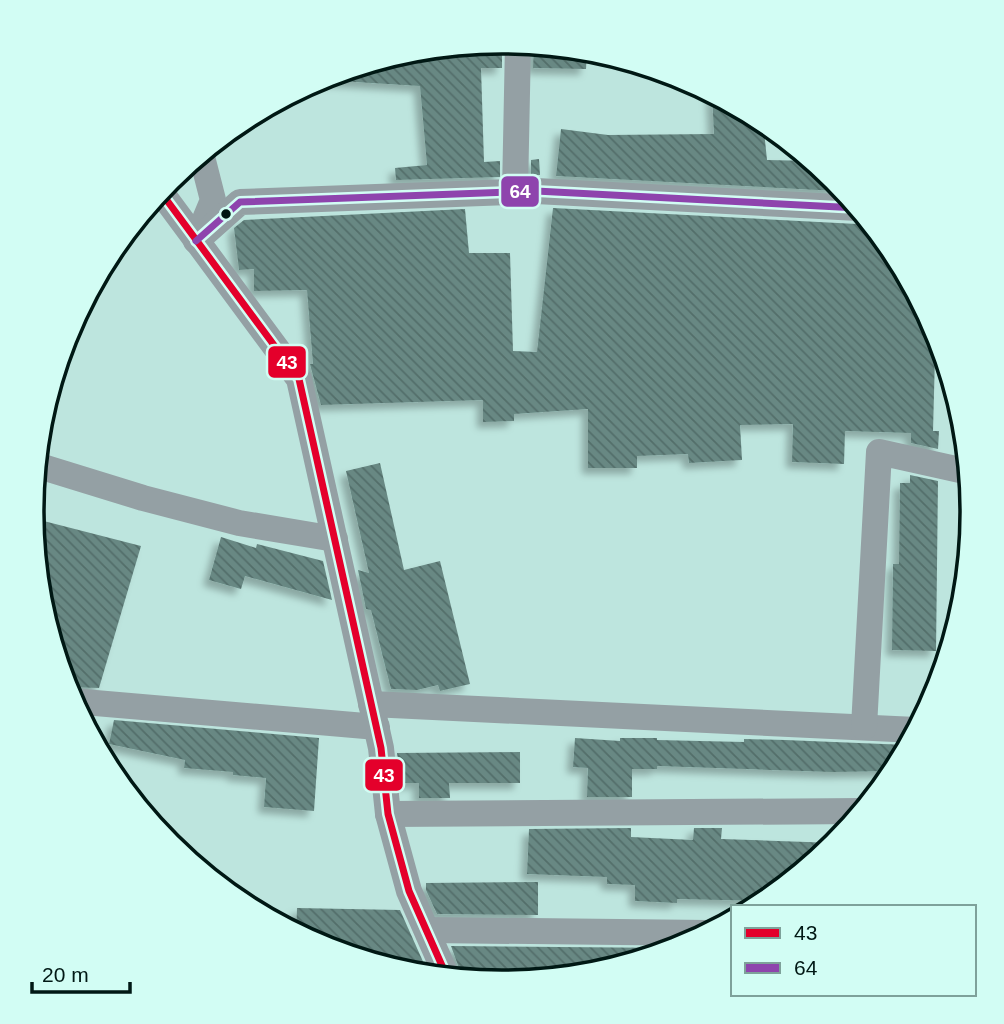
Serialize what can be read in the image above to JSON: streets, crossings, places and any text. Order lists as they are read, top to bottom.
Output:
{
  "lines": ["transit line 64", "transit line 43"],
  "legend": ["43", "64"],
  "scale_bar": "20 m"
}
